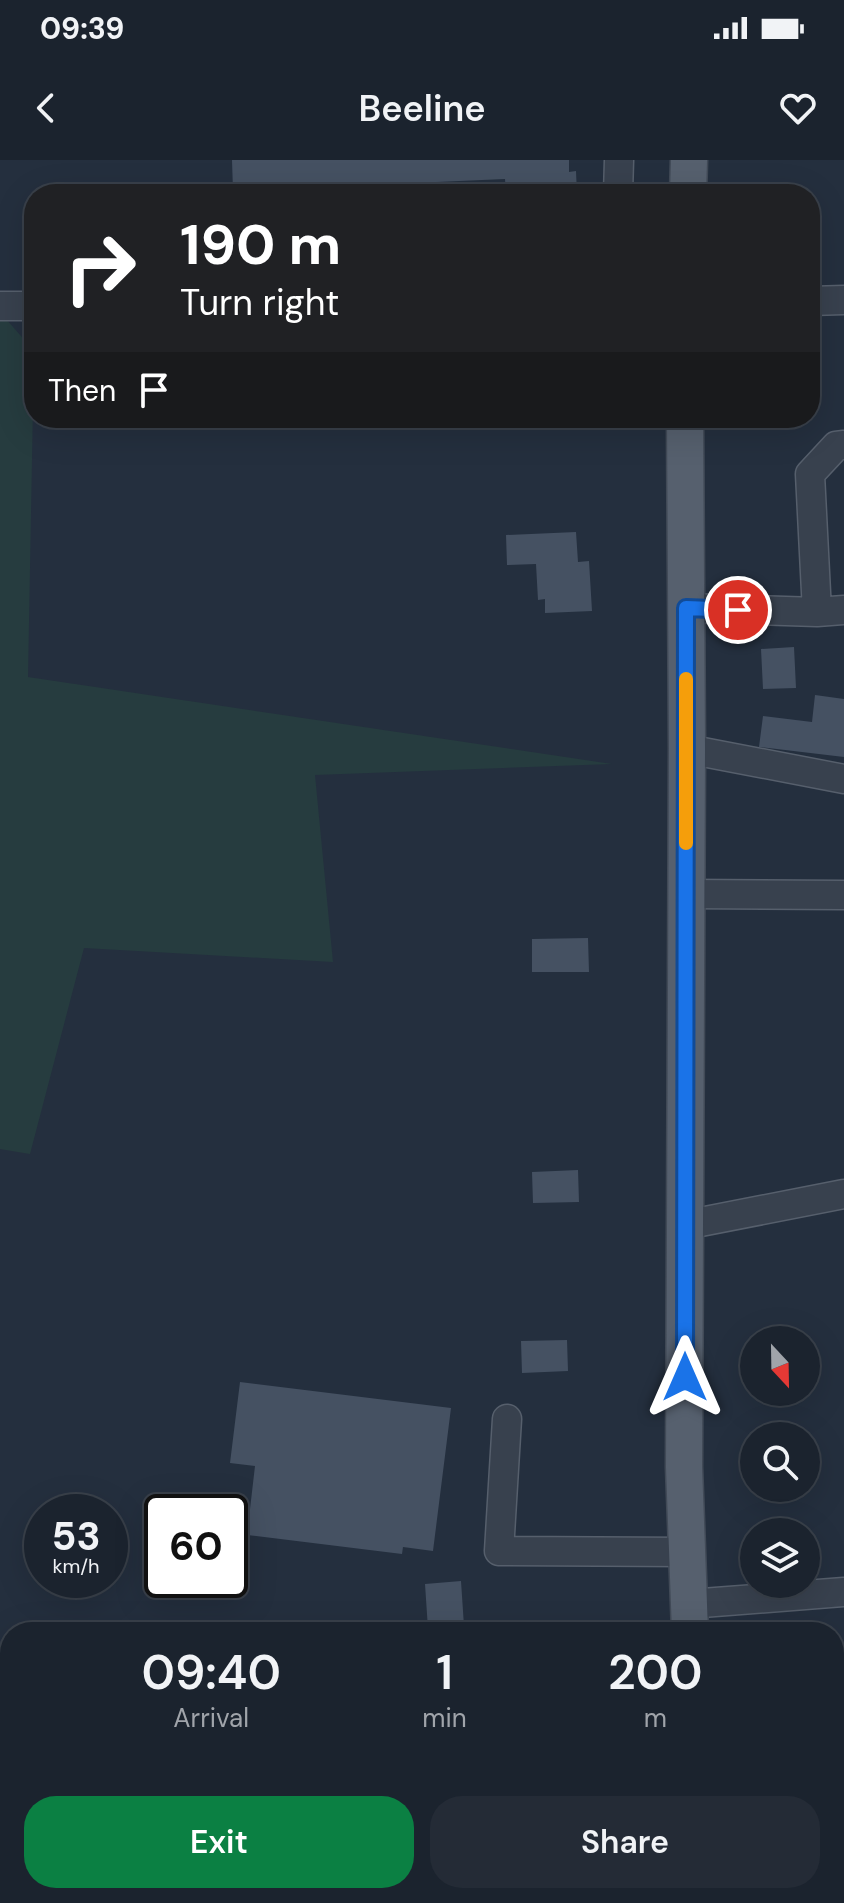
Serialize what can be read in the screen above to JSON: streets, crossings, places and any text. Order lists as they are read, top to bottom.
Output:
{
  "north": "bottom",
  "page": {
    "status": "09:39",
    "header": "Beeline",
    "turn": ["190 m", "Turn right"],
    "then": "Then",
    "speed": "53 km/h",
    "limit": "60",
    "eta": [
      "09:40",
      "Arrival",
      "1",
      "min",
      "200",
      "m"
    ],
    "buttons": ["Exit", "Share"]
  }
}
